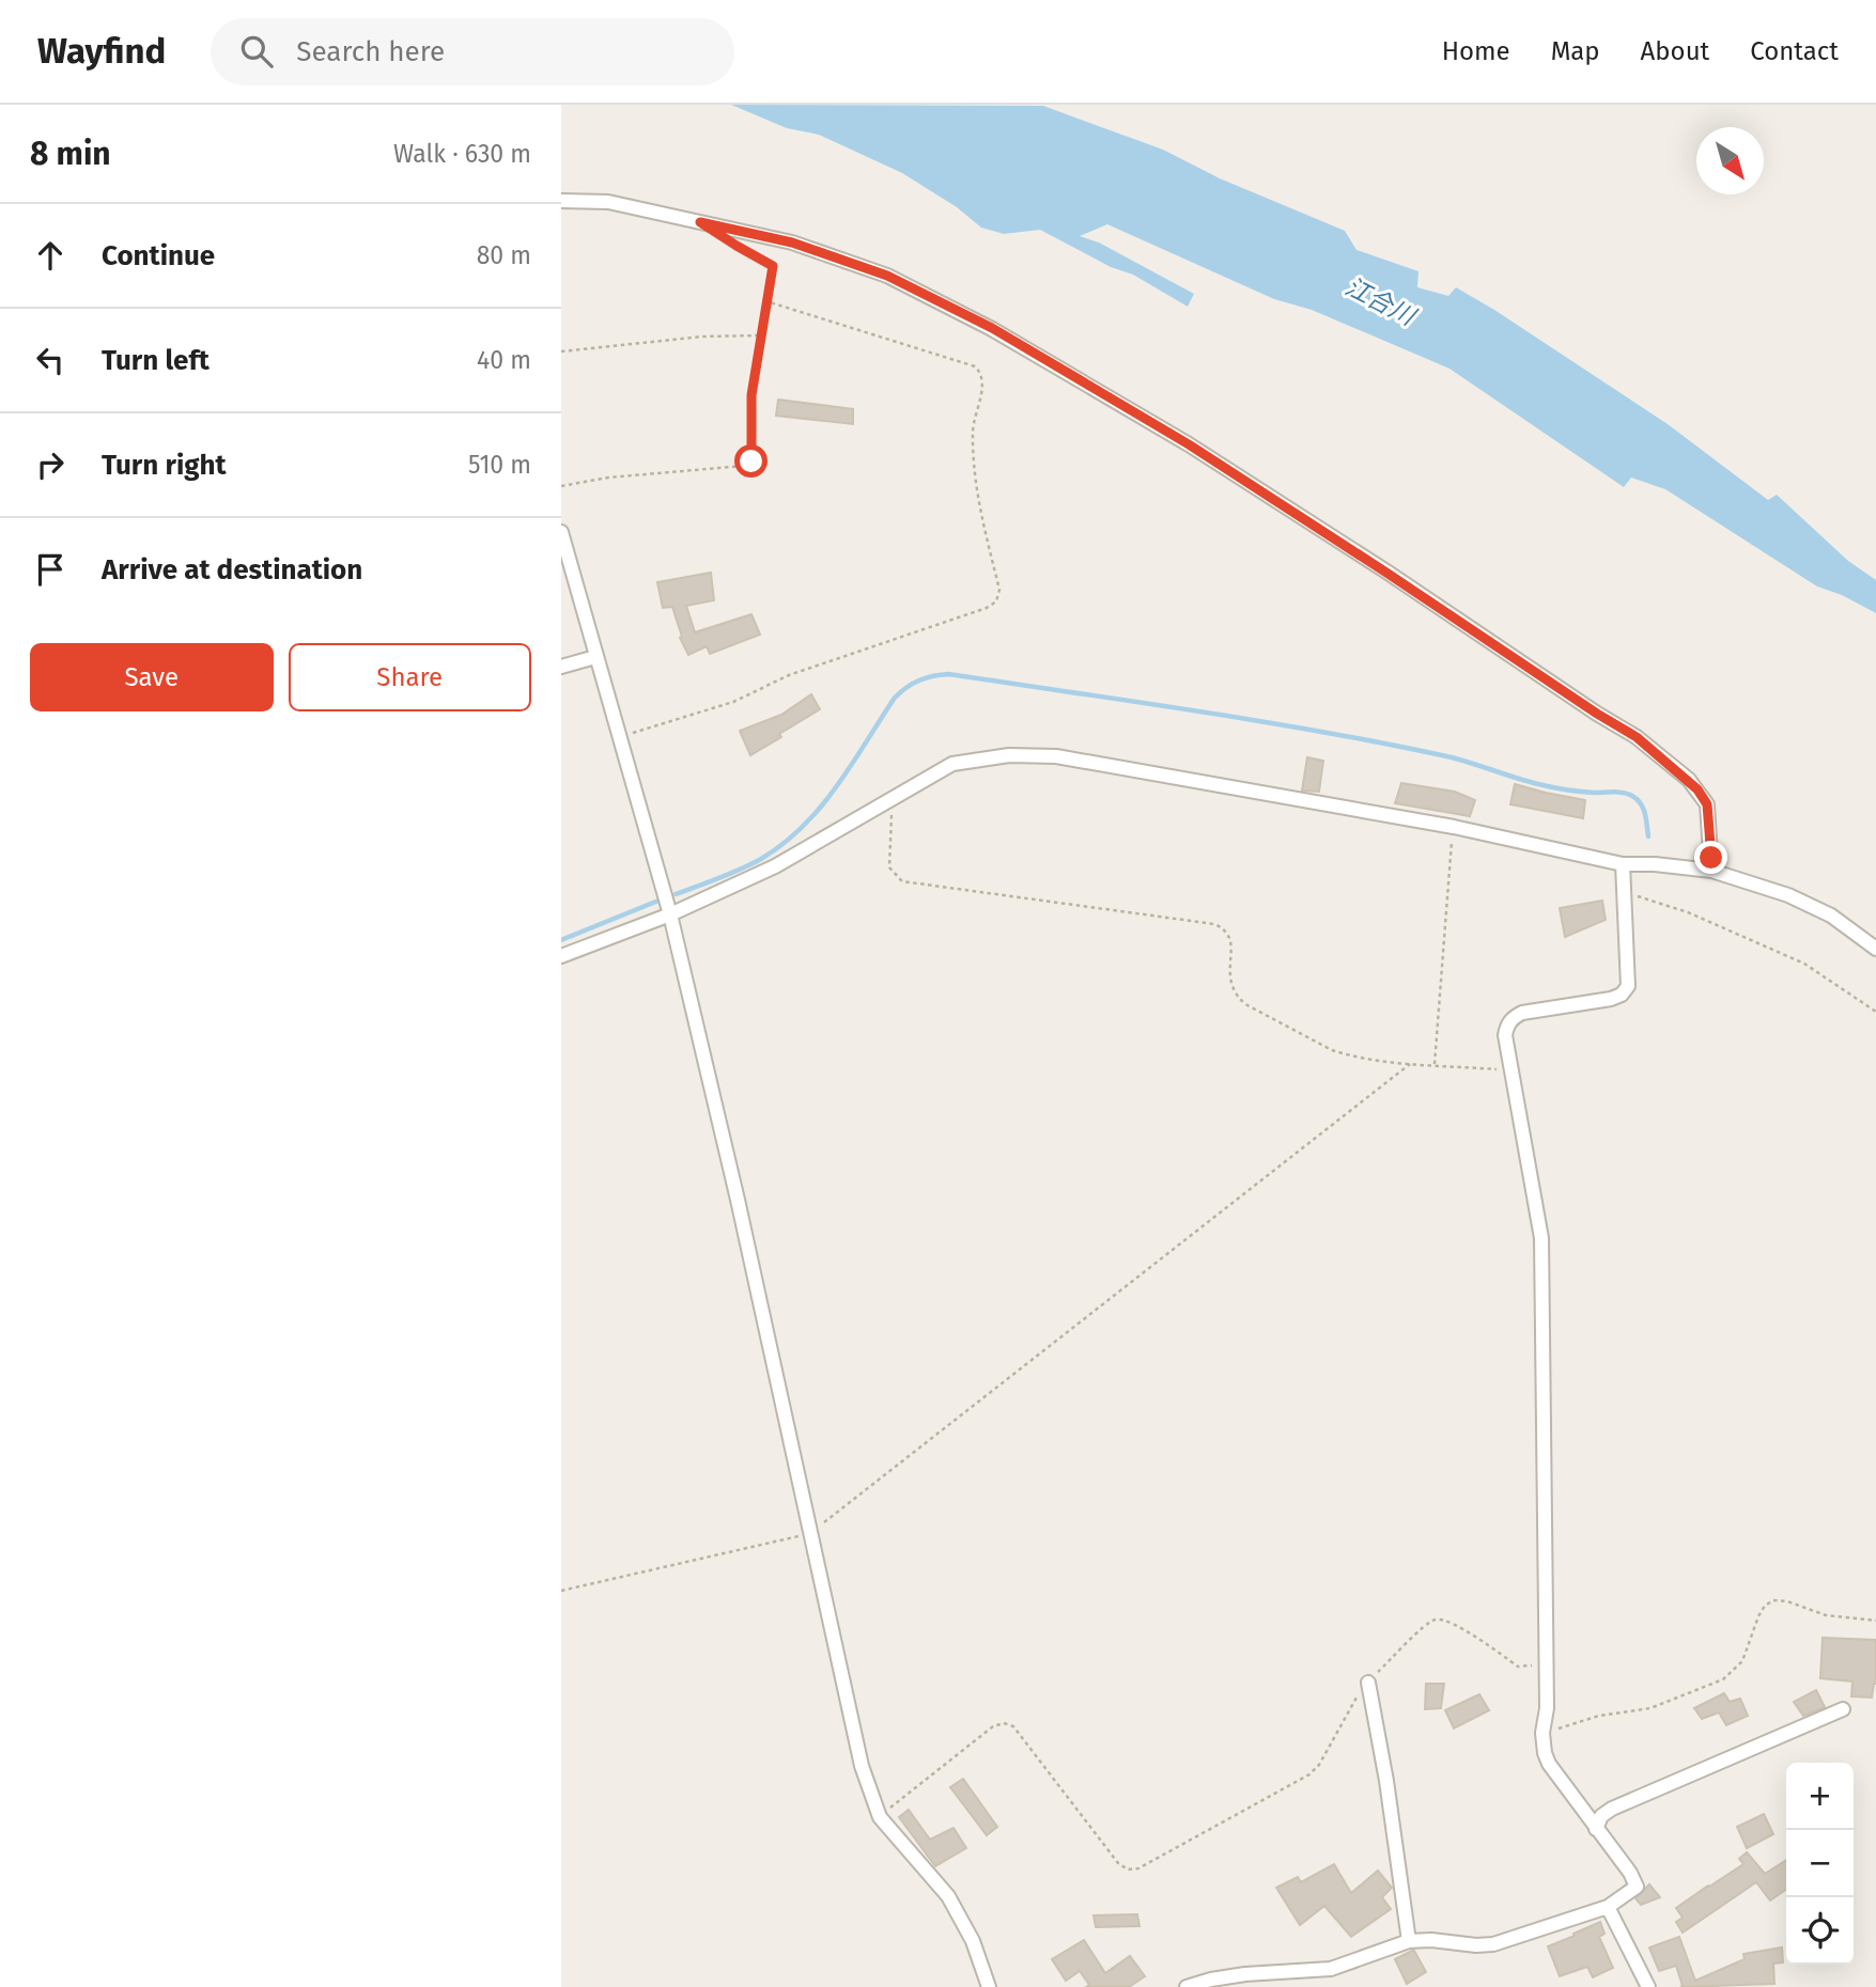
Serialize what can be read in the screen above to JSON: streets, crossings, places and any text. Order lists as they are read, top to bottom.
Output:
{
  "water": ["江合川"],
  "north": "bottom right",
  "page": {
    "header": "Wayfind",
    "search": "Search here",
    "nav": [
      "Home",
      "Map",
      "About",
      "Contact"
    ],
    "heading": ["8 min", "Walk · 630 m"],
    "list": [
      ["Continue", "80 m"],
      ["Turn left", "40 m"],
      ["Turn right", "510 m"],
      "Arrive at destination"
    ],
    "buttons": ["Save", "Share"],
    "map_buttons": ["+", "−"]
  }
}
